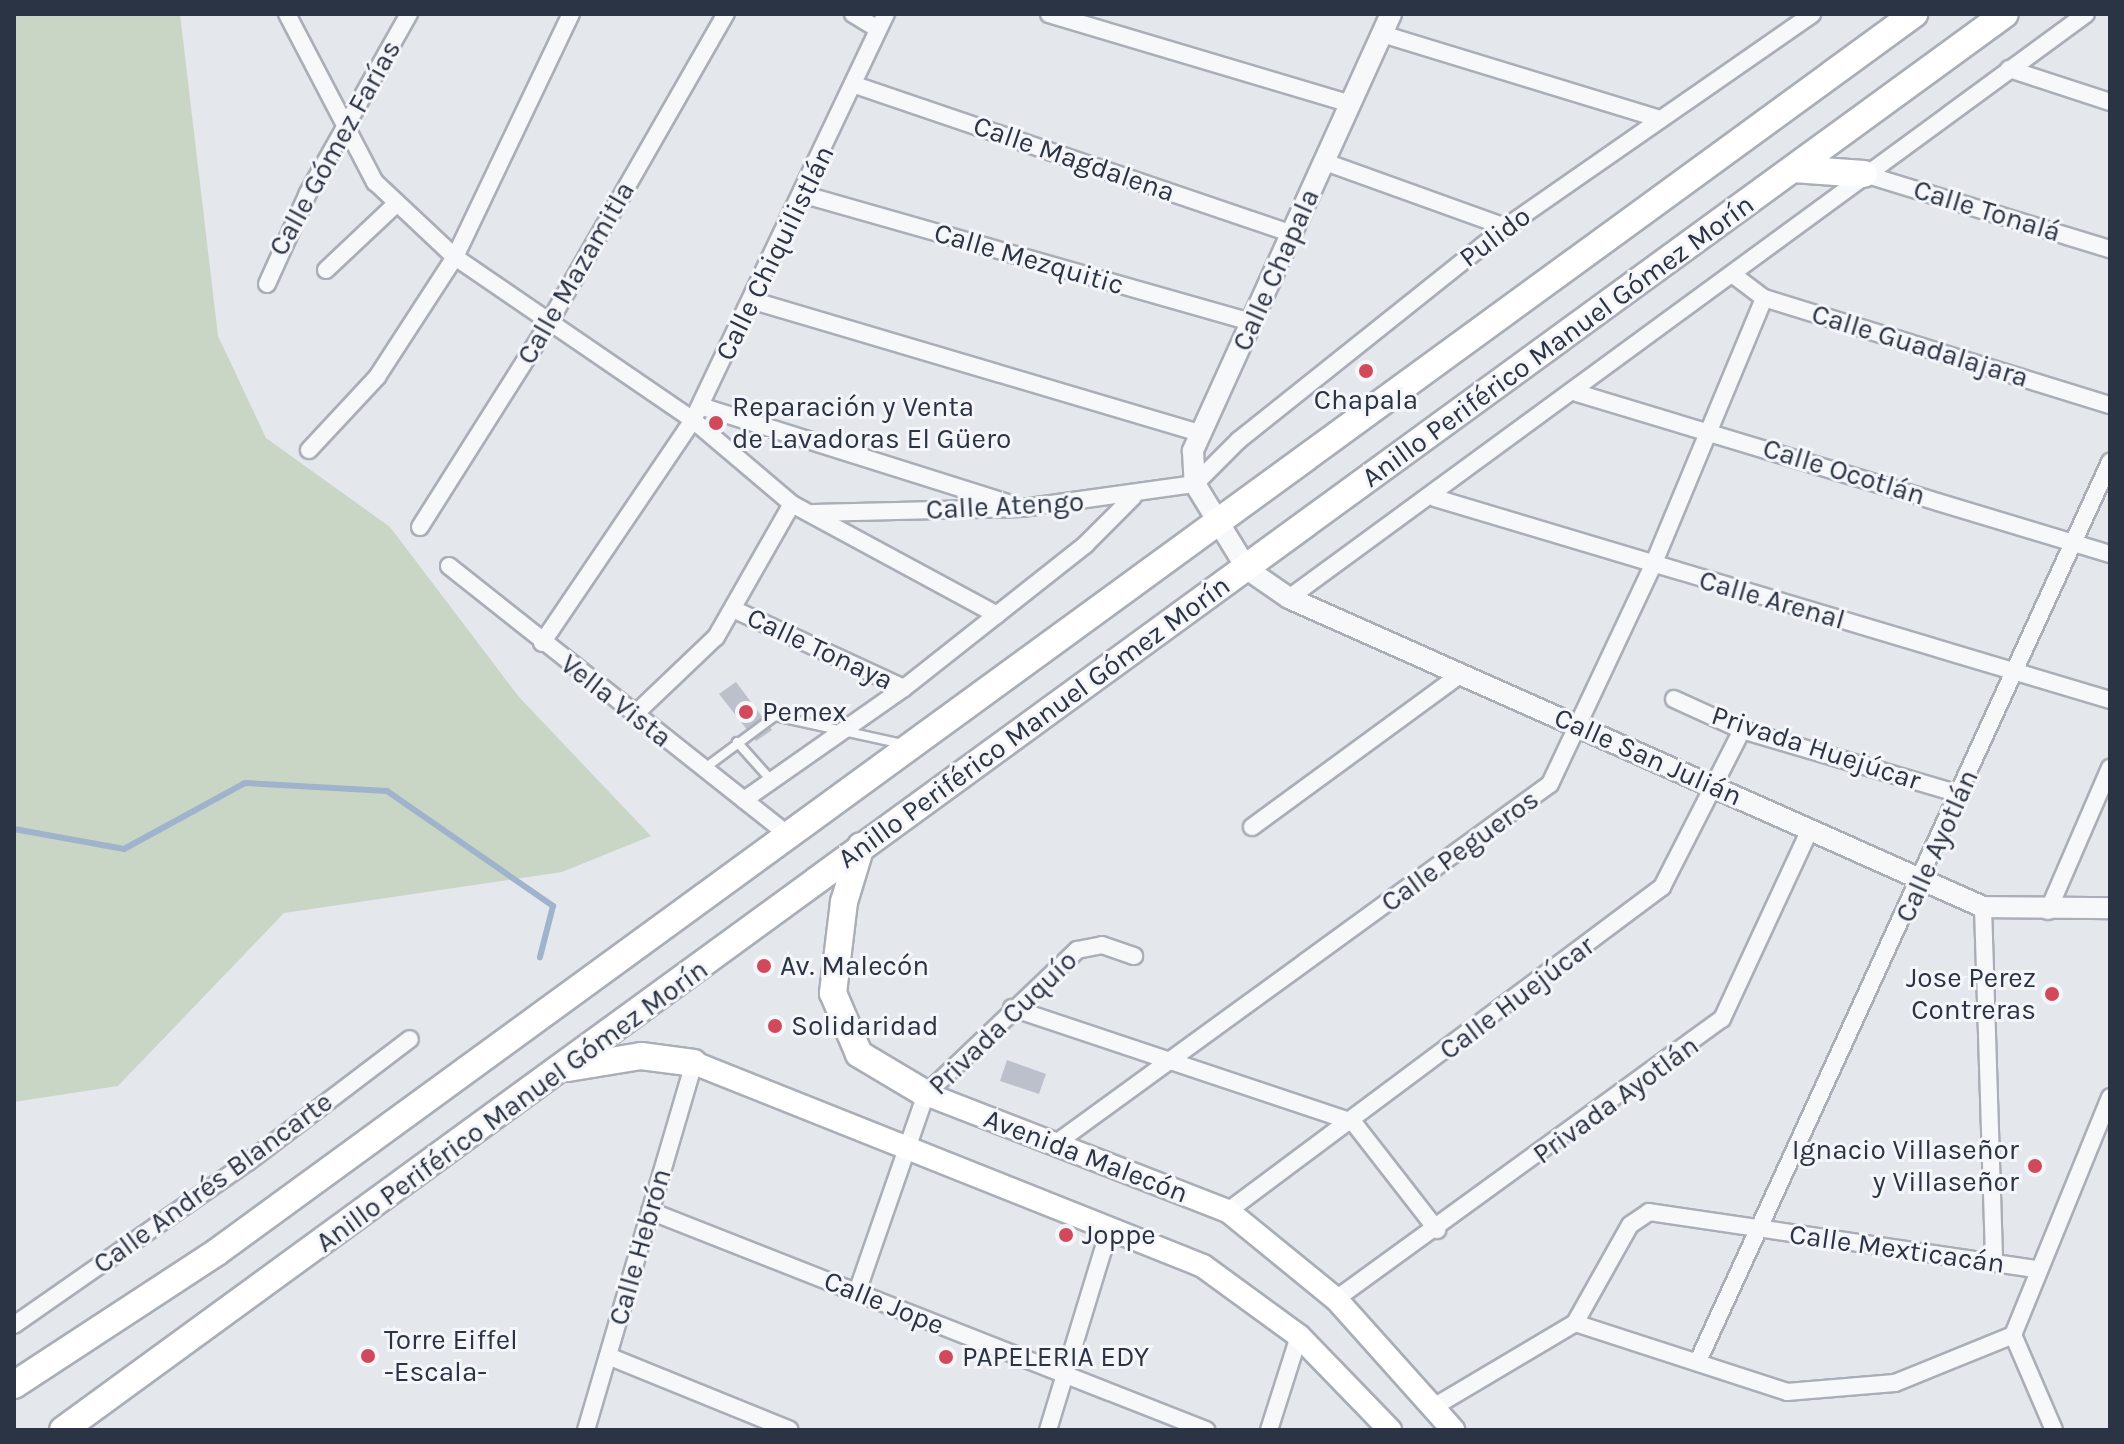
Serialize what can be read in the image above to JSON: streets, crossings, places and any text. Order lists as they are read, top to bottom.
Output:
{
  "streets": {
    "highway": ["Anillo Periférico Manuel Gómez Morín", "Avenida Malecón"],
    "street": [
      "Calle Gómez Farías",
      "Calle Magdalena",
      "Calle Tonalá",
      "Pulido",
      "Calle Chiquilistlán",
      "Calle Mezquitic",
      "Calle Chapala",
      "Calle Mazamitla",
      "Calle Guadalajara",
      "Calle Ocotlán",
      "Calle Atengo",
      "Calle Arenal",
      "Calle Tonaya",
      "Vella Vista",
      "Privada Huejúcar",
      "Calle San Julián",
      "Calle Ayotlán",
      "Calle Pegueros",
      "Calle Huejúcar",
      "Privada Cuquío",
      "Privada Ayotlán",
      "Calle Andrés Blancarte",
      "Calle Hebrón",
      "Calle Mexticacán",
      "Calle Jope"
    ]
  },
  "crossings": [
    ["Calle Magdalena", "Calle Chiquilistlán"],
    ["Calle Magdalena", "Calle Chapala"],
    ["Pulido", "Calle Chapala"],
    ["Pulido", "Calle Atengo"],
    ["Calle Chiquilistlán", "Calle Mezquitic"],
    ["Calle Chiquilistlán", "Vella Vista"],
    ["Calle Mezquitic", "Calle Chapala"],
    ["Calle Chapala", "Calle Atengo"],
    ["Anillo Periférico Manuel Gómez Morín", "Vella Vista"],
    ["Anillo Periférico Manuel Gómez Morín", "Calle San Julián"],
    ["Anillo Periférico Manuel Gómez Morín", "Avenida Malecón"],
    ["Calle Guadalajara", "Calle Pegueros"],
    ["Calle Ocotlán", "Calle Ayotlán"],
    ["Calle Ocotlán", "Calle Pegueros"],
    ["Calle Arenal", "Calle Ayotlán"],
    ["Calle Arenal", "Calle Pegueros"],
    ["Privada Huejúcar", "Calle Ayotlán"],
    ["Privada Huejúcar", "Calle Huejúcar"],
    ["Calle San Julián", "Calle Ayotlán"],
    ["Calle San Julián", "Calle Pegueros"],
    ["Calle San Julián", "Calle Huejúcar"],
    ["Calle San Julián", "Privada Ayotlán"],
    ["Calle Ayotlán", "Calle Mexticacán"],
    ["Calle Pegueros", "Avenida Malecón"],
    ["Calle Huejúcar", "Avenida Malecón"],
    ["Privada Cuquío", "Avenida Malecón"],
    ["Privada Cuquío", "Calle Jope"],
    ["Privada Ayotlán", "Avenida Malecón"],
    ["Calle Hebrón", "Calle Jope"]
  ],
  "places": [
    "Chapala",
    "Reparación y Venta de Lavadoras El Güero",
    "Pemex",
    "Av. Malecón",
    "Jose Perez Contreras",
    "Solidaridad",
    "Ignacio Villaseñor y Villaseñor",
    "Joppe",
    "Torre Eiffel -Escala-",
    "PAPELERIA EDY"
  ]
}
